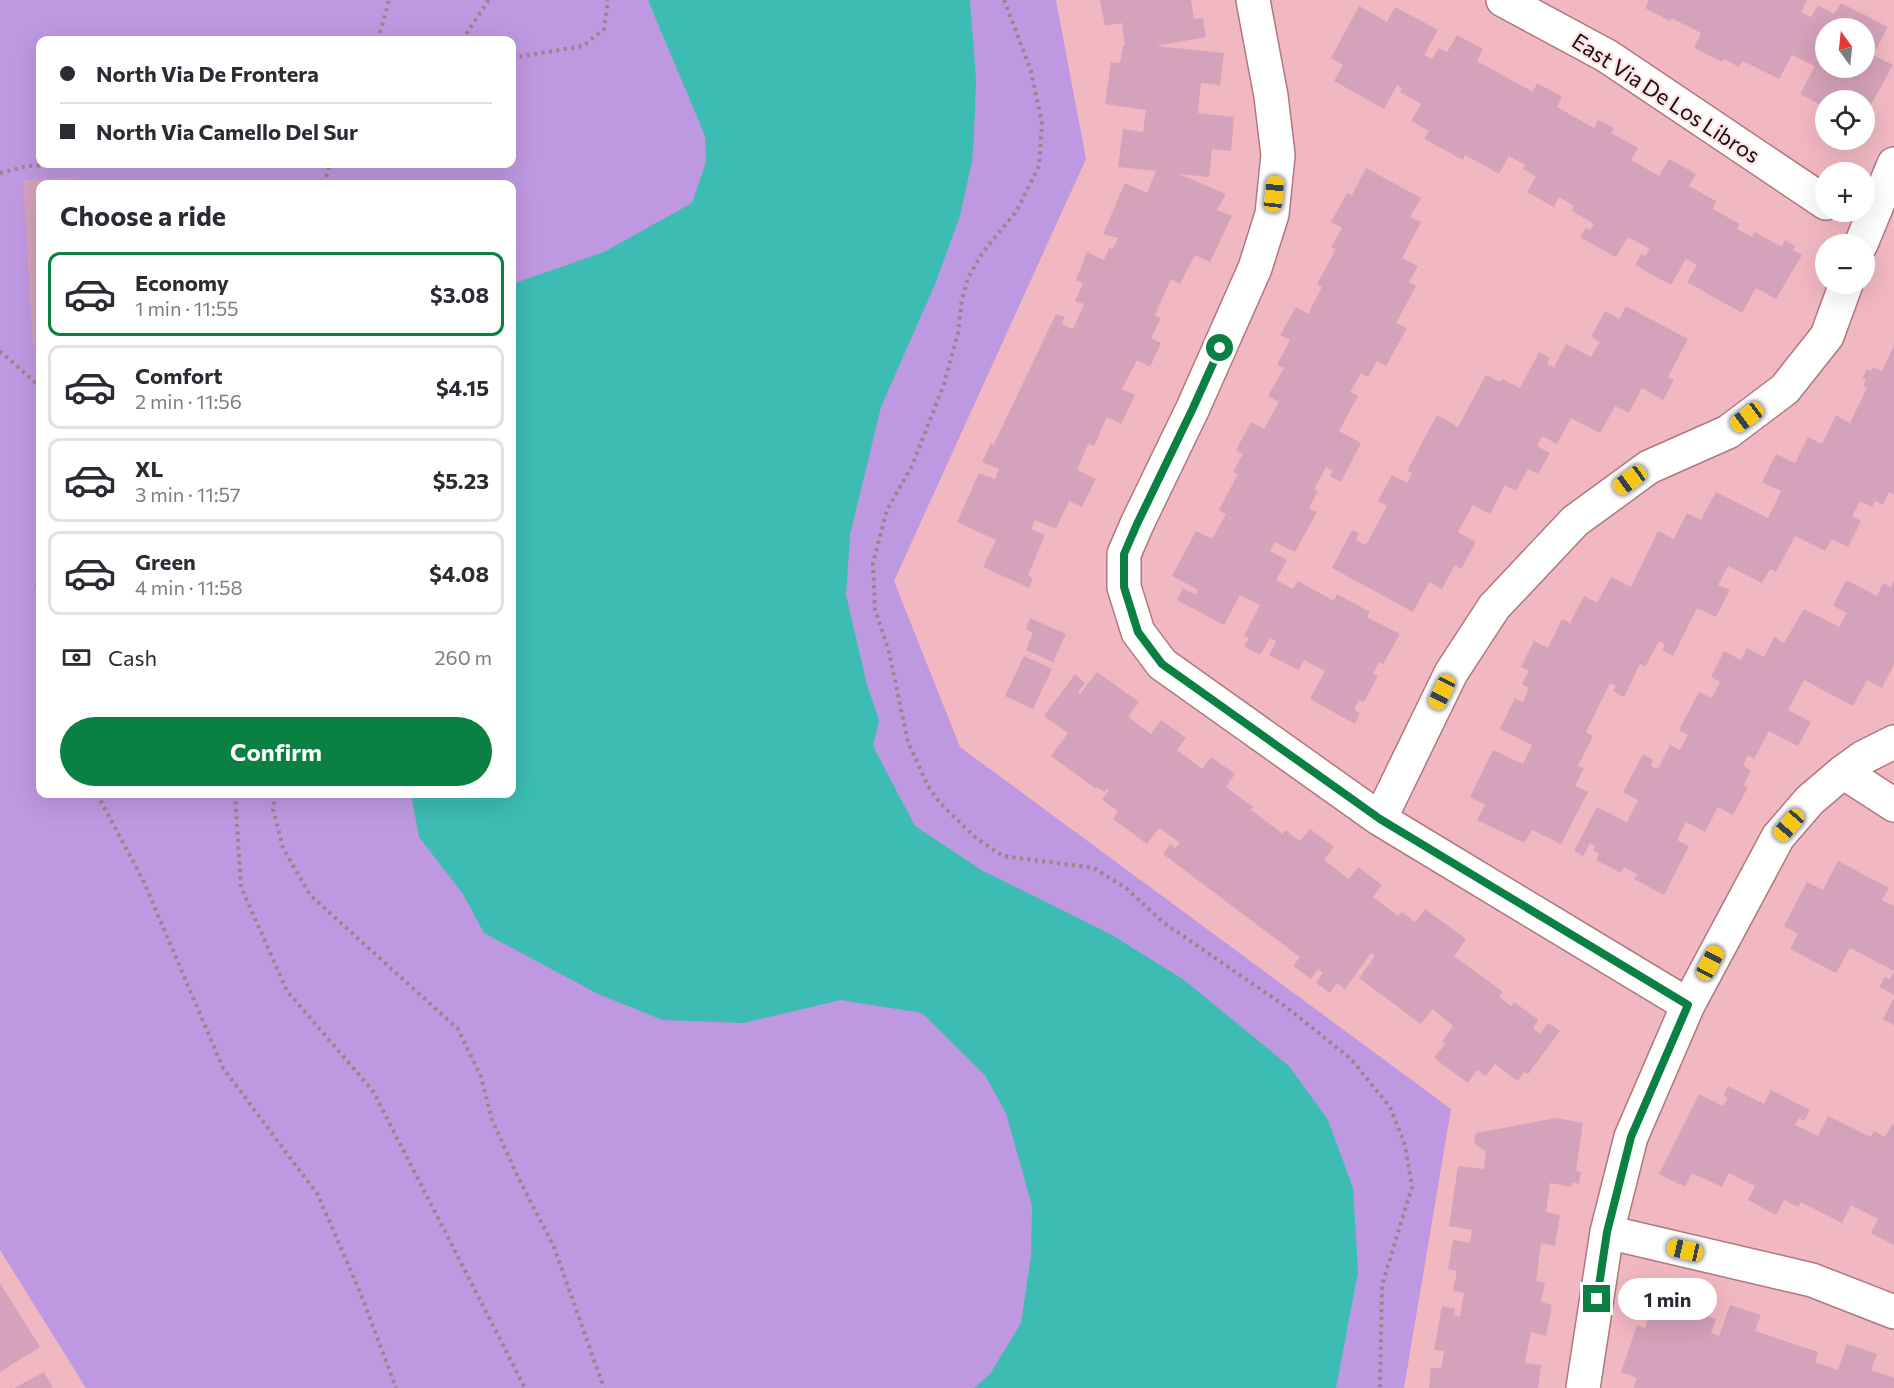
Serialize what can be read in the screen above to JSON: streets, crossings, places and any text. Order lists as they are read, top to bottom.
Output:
{
  "streets": {
    "street": ["East Via De Los Libros"]
  },
  "north": "top",
  "page": {
    "map_buttons": ["+", "−"],
    "banner": ["North Via De Frontera", "North Via Camello Del Sur"],
    "heading": "Choose a ride",
    "list": [
      {
        "name": "Economy",
        "note": "1 min · 11:55",
        "value": "$3.08"
      },
      {
        "name": "Comfort",
        "note": "2 min · 11:56",
        "value": "$4.15"
      },
      {
        "name": "XL",
        "note": "3 min · 11:57",
        "value": "$5.23"
      },
      {
        "name": "Green",
        "note": "4 min · 11:58",
        "value": "$4.08"
      }
    ],
    "pay": ["Cash", "260 m"],
    "buttons": "Confirm",
    "bubble": "1 min"
  }
}
